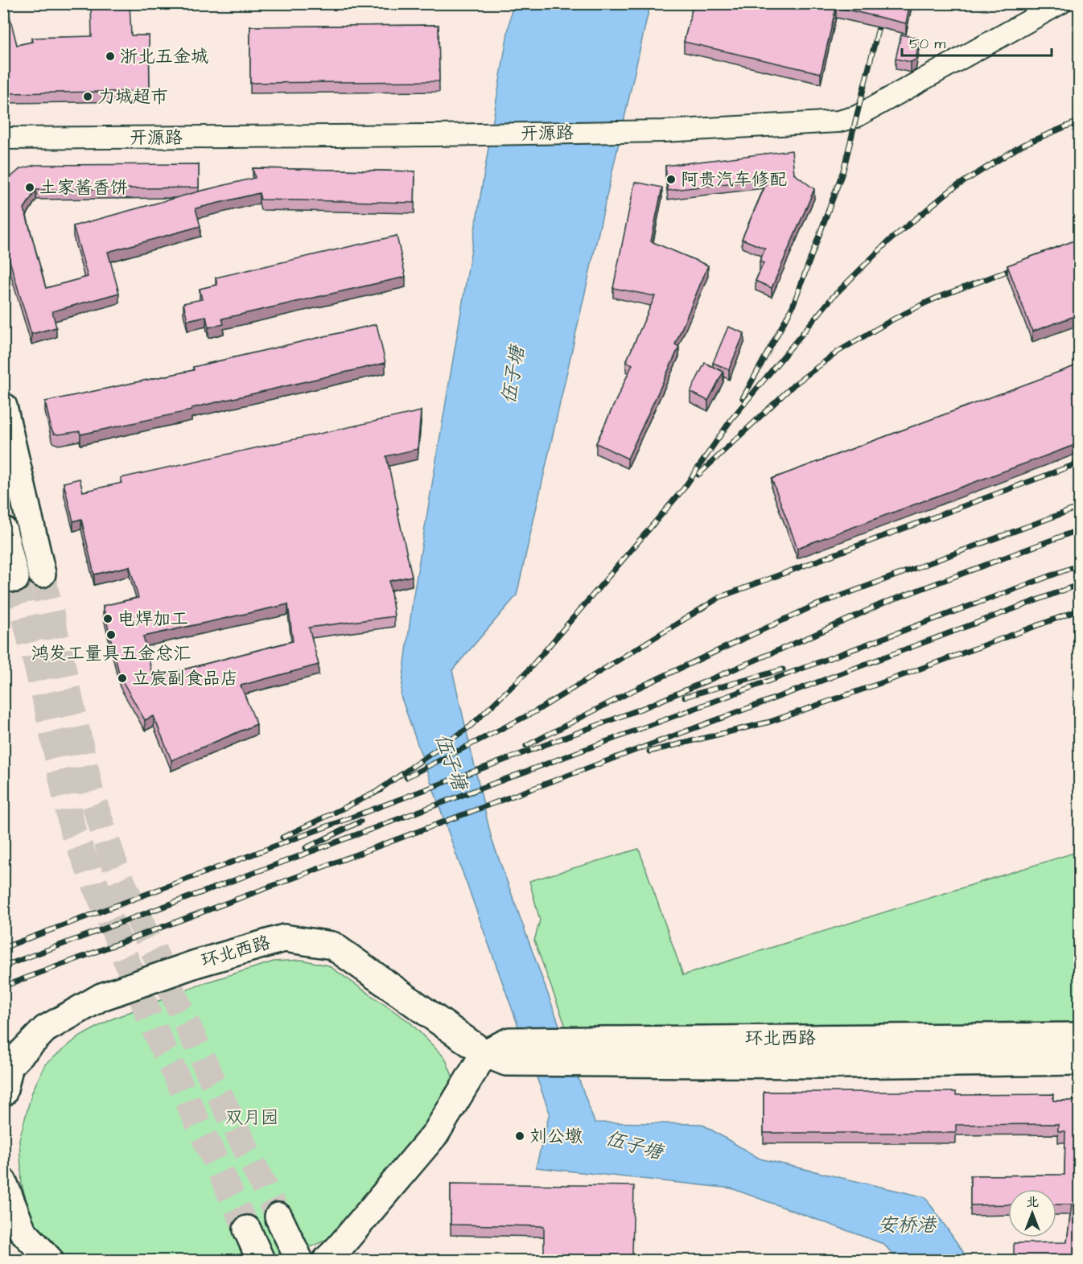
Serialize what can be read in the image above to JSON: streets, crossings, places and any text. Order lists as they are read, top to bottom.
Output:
{
  "streets": {
    "street": ["开源路", "环北西路"]
  },
  "water": ["伍子塘", "安桥港"],
  "parks": ["双月园"],
  "places": [
    "浙北五金城",
    "力城超市",
    "阿贵汽车修配",
    "土家酱香饼",
    "电焊加工",
    "鸿发工量具五金总汇",
    "立宸副食品店",
    "刘公墩"
  ],
  "scale_bar": "50 m",
  "north": "top"
}
